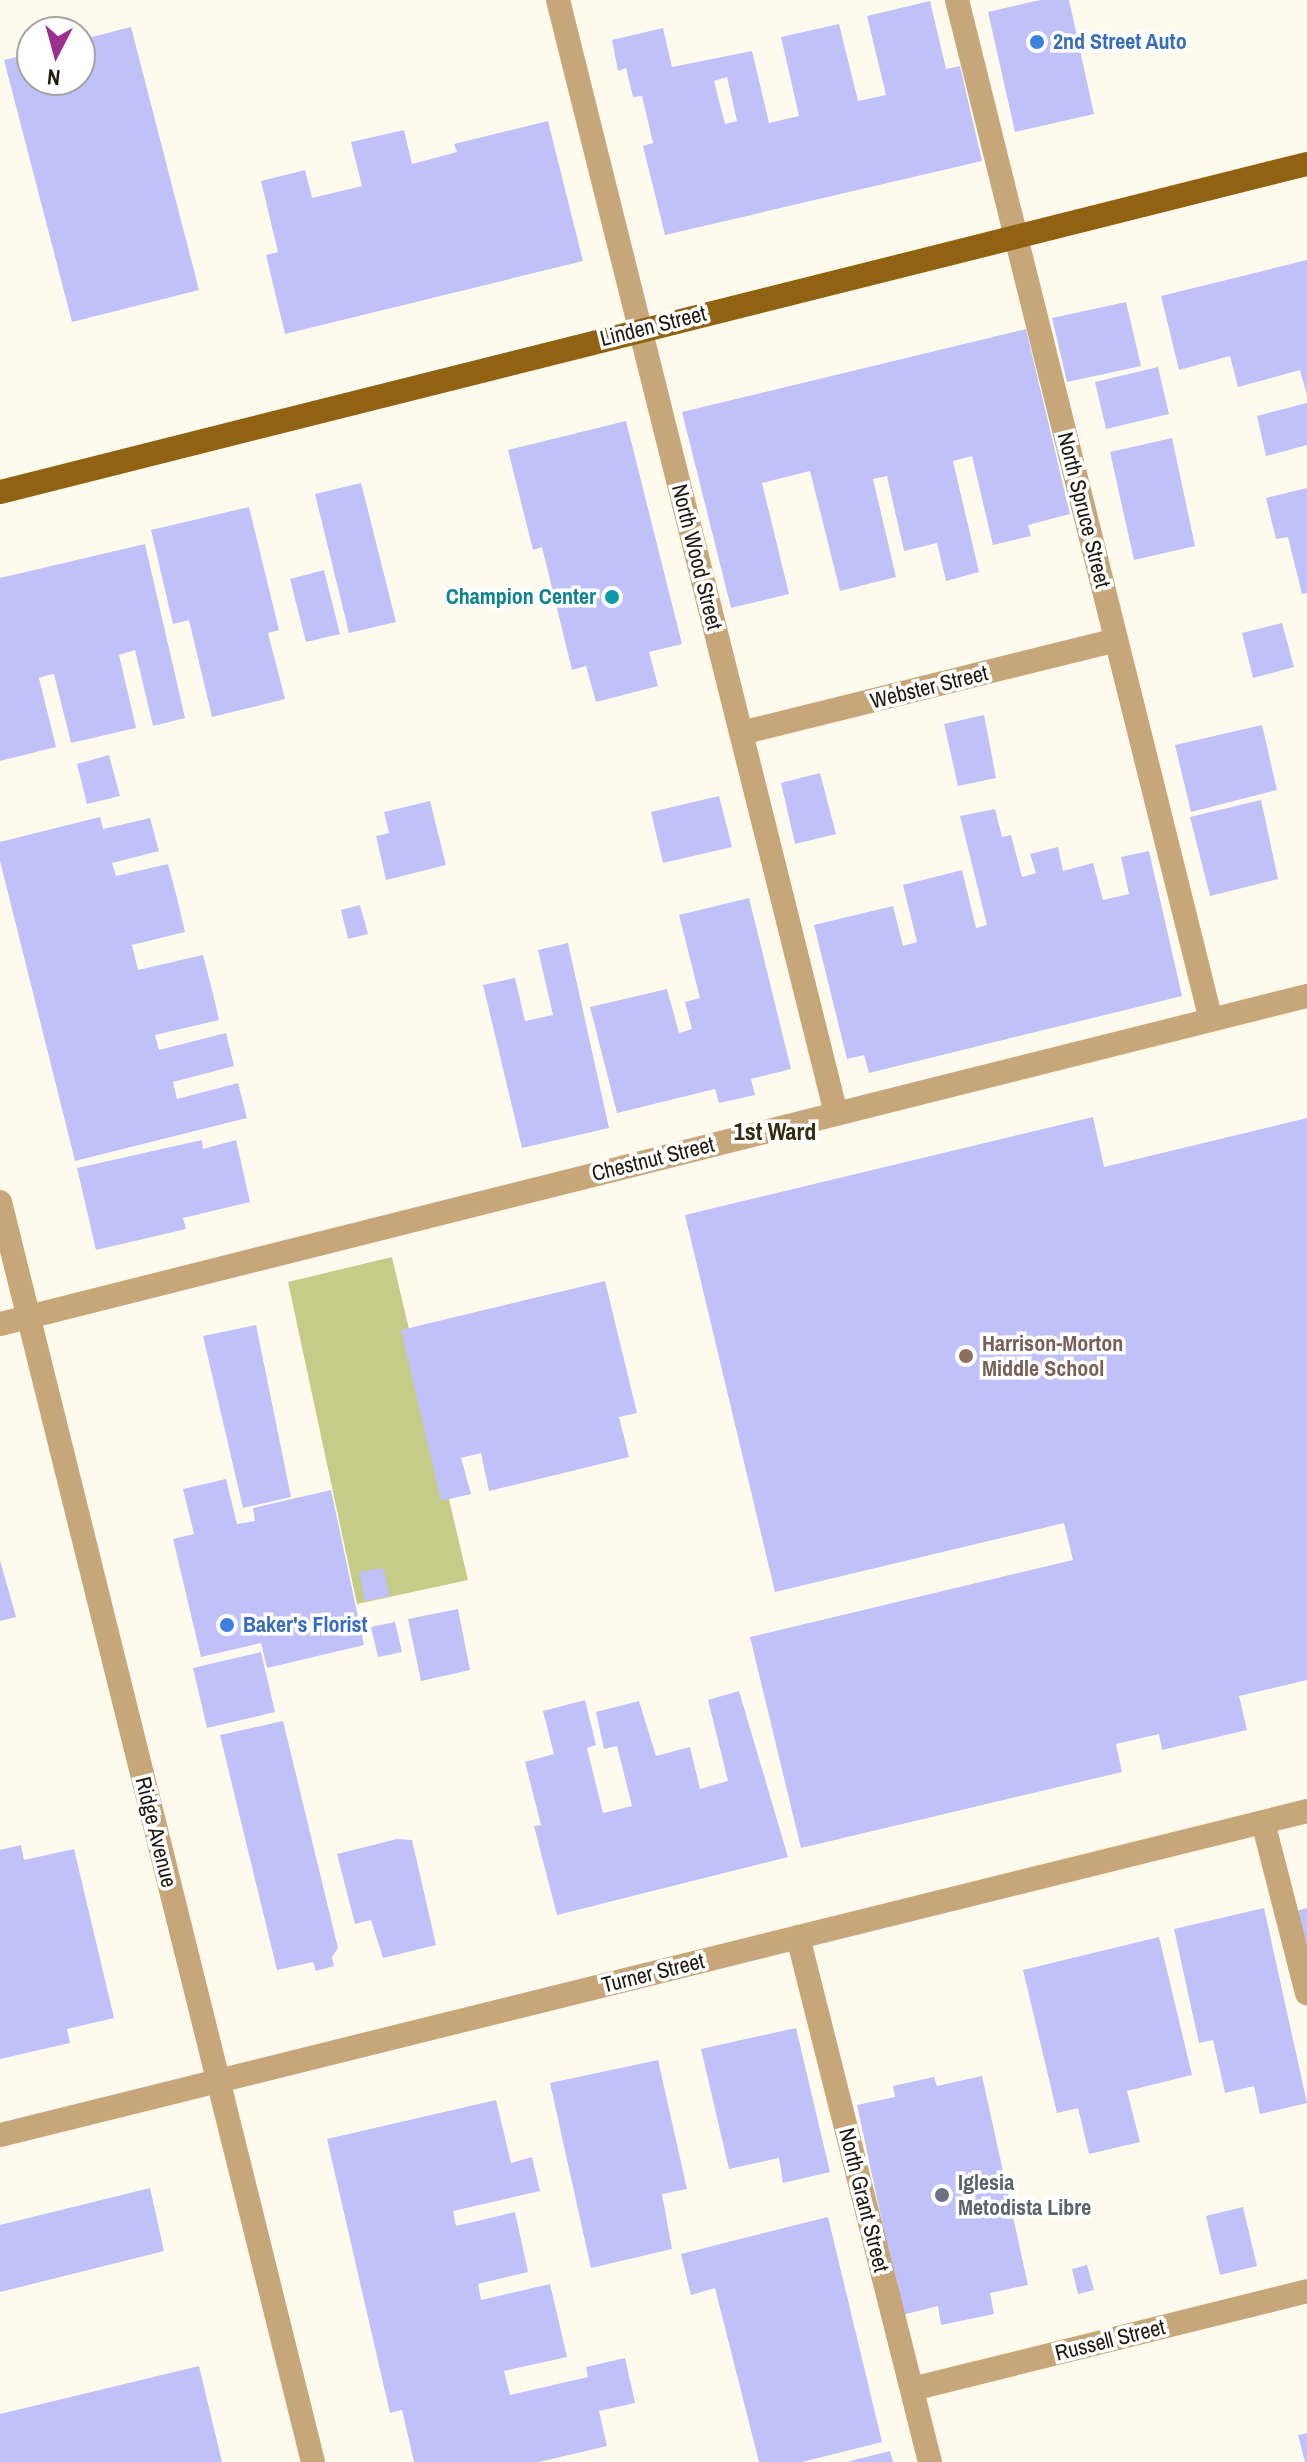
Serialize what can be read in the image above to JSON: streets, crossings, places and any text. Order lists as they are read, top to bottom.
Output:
{
  "streets": {
    "main road": ["Linden Street"],
    "street": [
      "North Spruce Street",
      "North Wood Street",
      "Webster Street",
      "Chestnut Street",
      "Ridge Avenue",
      "Turner Street",
      "North Grant Street",
      "Russell Street"
    ]
  },
  "crossings": [
    ["Linden Street", "North Spruce Street"],
    ["Linden Street", "North Wood Street"],
    ["North Spruce Street", "Webster Street"],
    ["North Spruce Street", "Chestnut Street"],
    ["North Wood Street", "Webster Street"],
    ["North Wood Street", "Chestnut Street"],
    ["Chestnut Street", "Ridge Avenue"],
    ["Ridge Avenue", "Turner Street"],
    ["Turner Street", "North Grant Street"],
    ["North Grant Street", "Russell Street"]
  ],
  "districts": ["1st Ward"],
  "places": [
    "2nd Street Auto",
    "Champion Center",
    "Harrison-Morton Middle School",
    "Baker's Florist",
    "Iglesia Metodista Libre"
  ],
  "north": "bottom"
}
